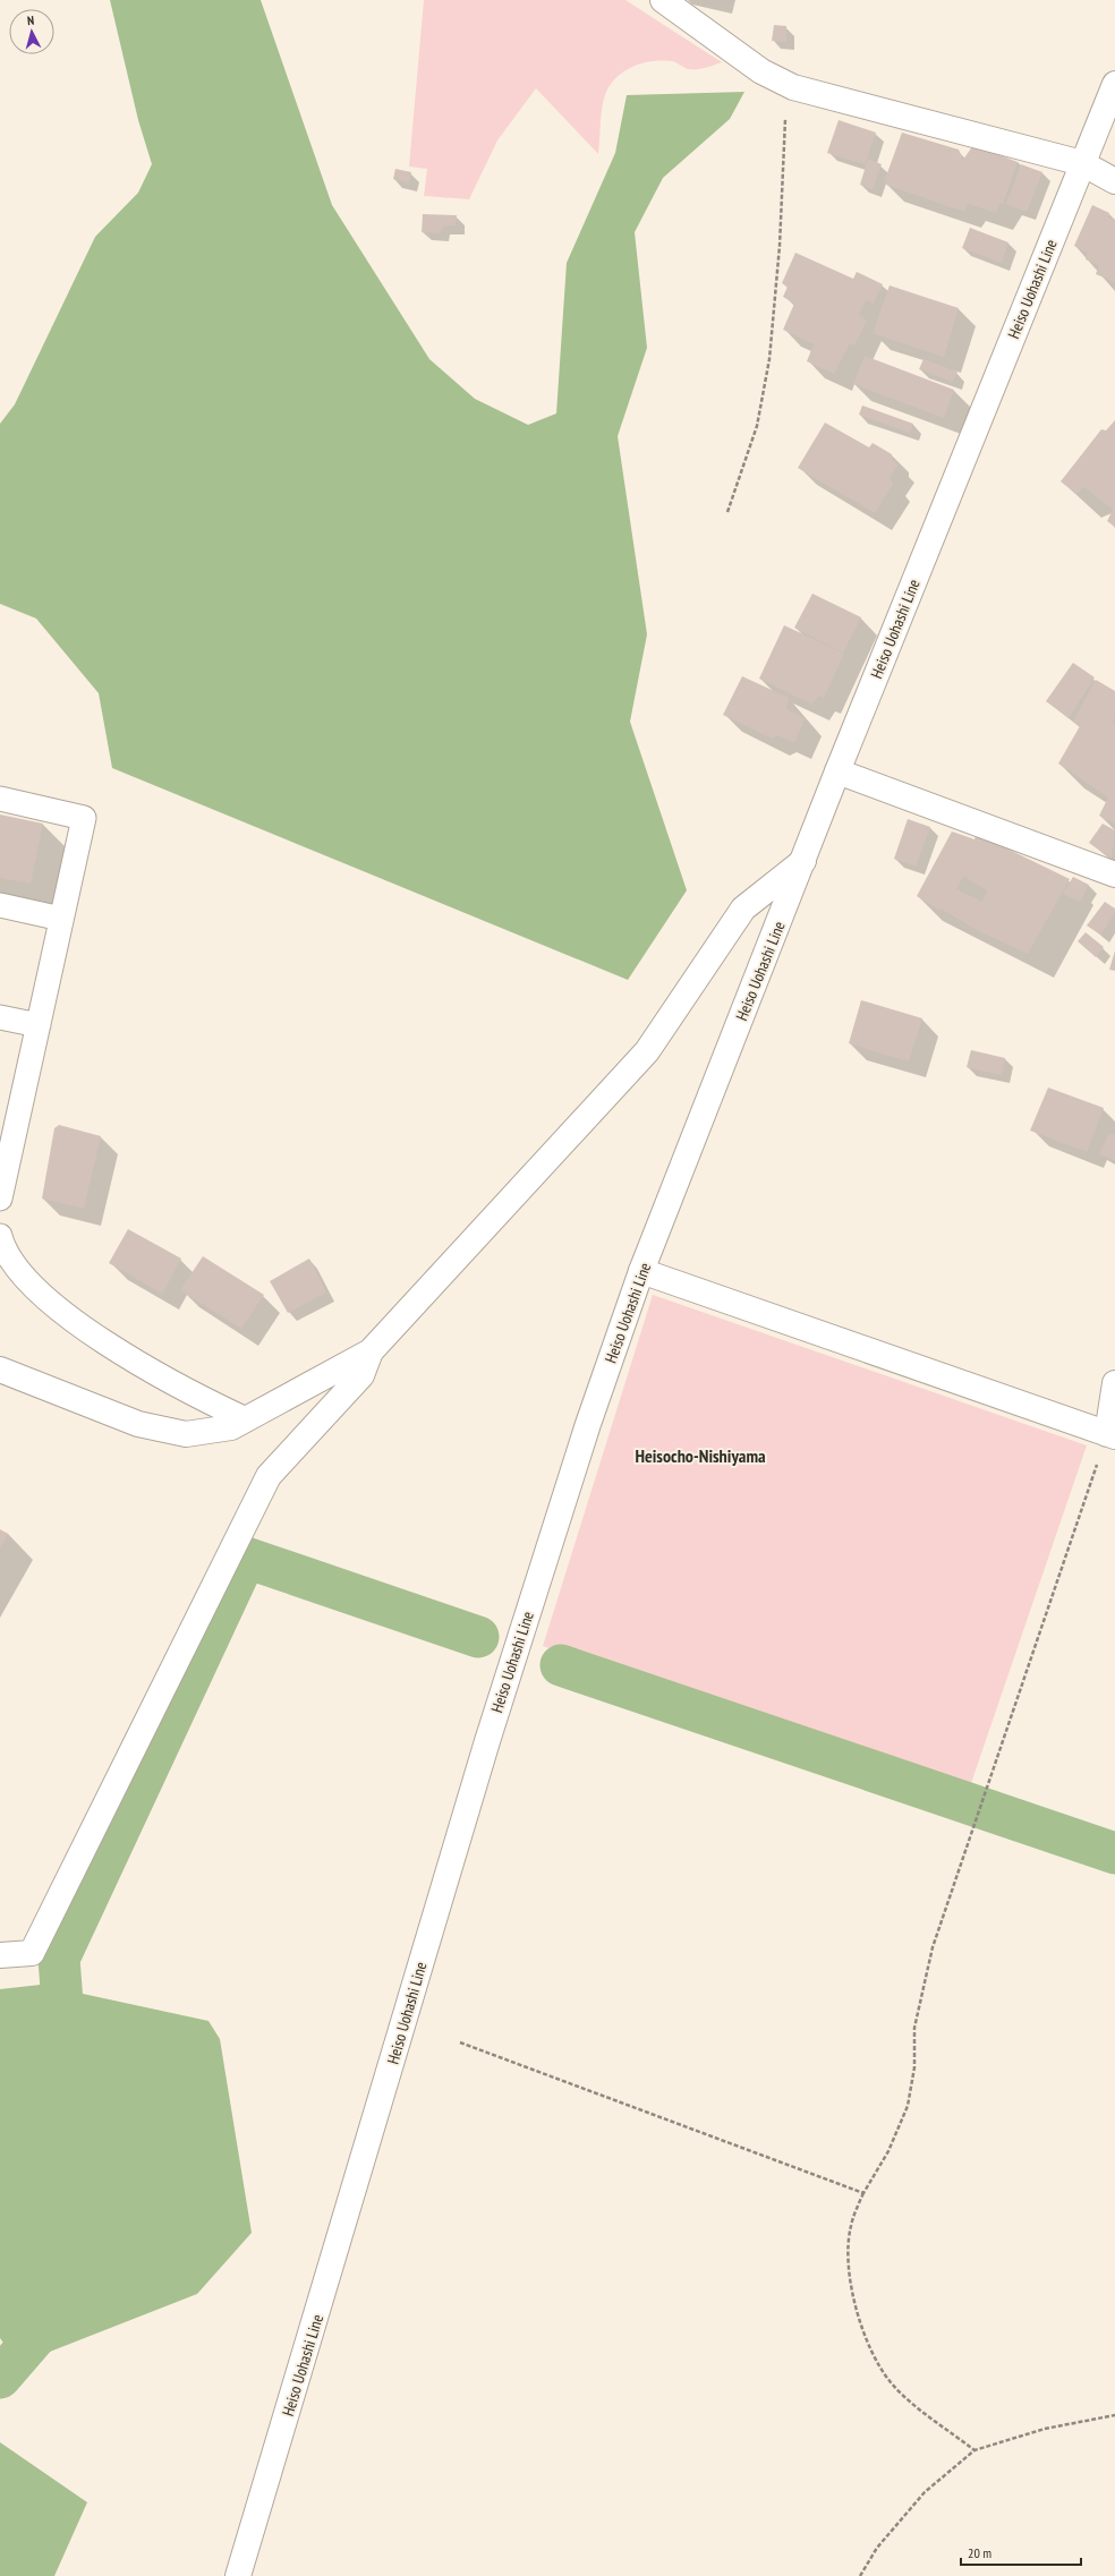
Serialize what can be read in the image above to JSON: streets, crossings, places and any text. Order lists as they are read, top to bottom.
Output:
{
  "streets": {
    "street": ["Heiso Uohashi Line"]
  },
  "districts": ["Heisocho-Nishiyama"],
  "scale_bar": "20 m",
  "north": "top"
}
